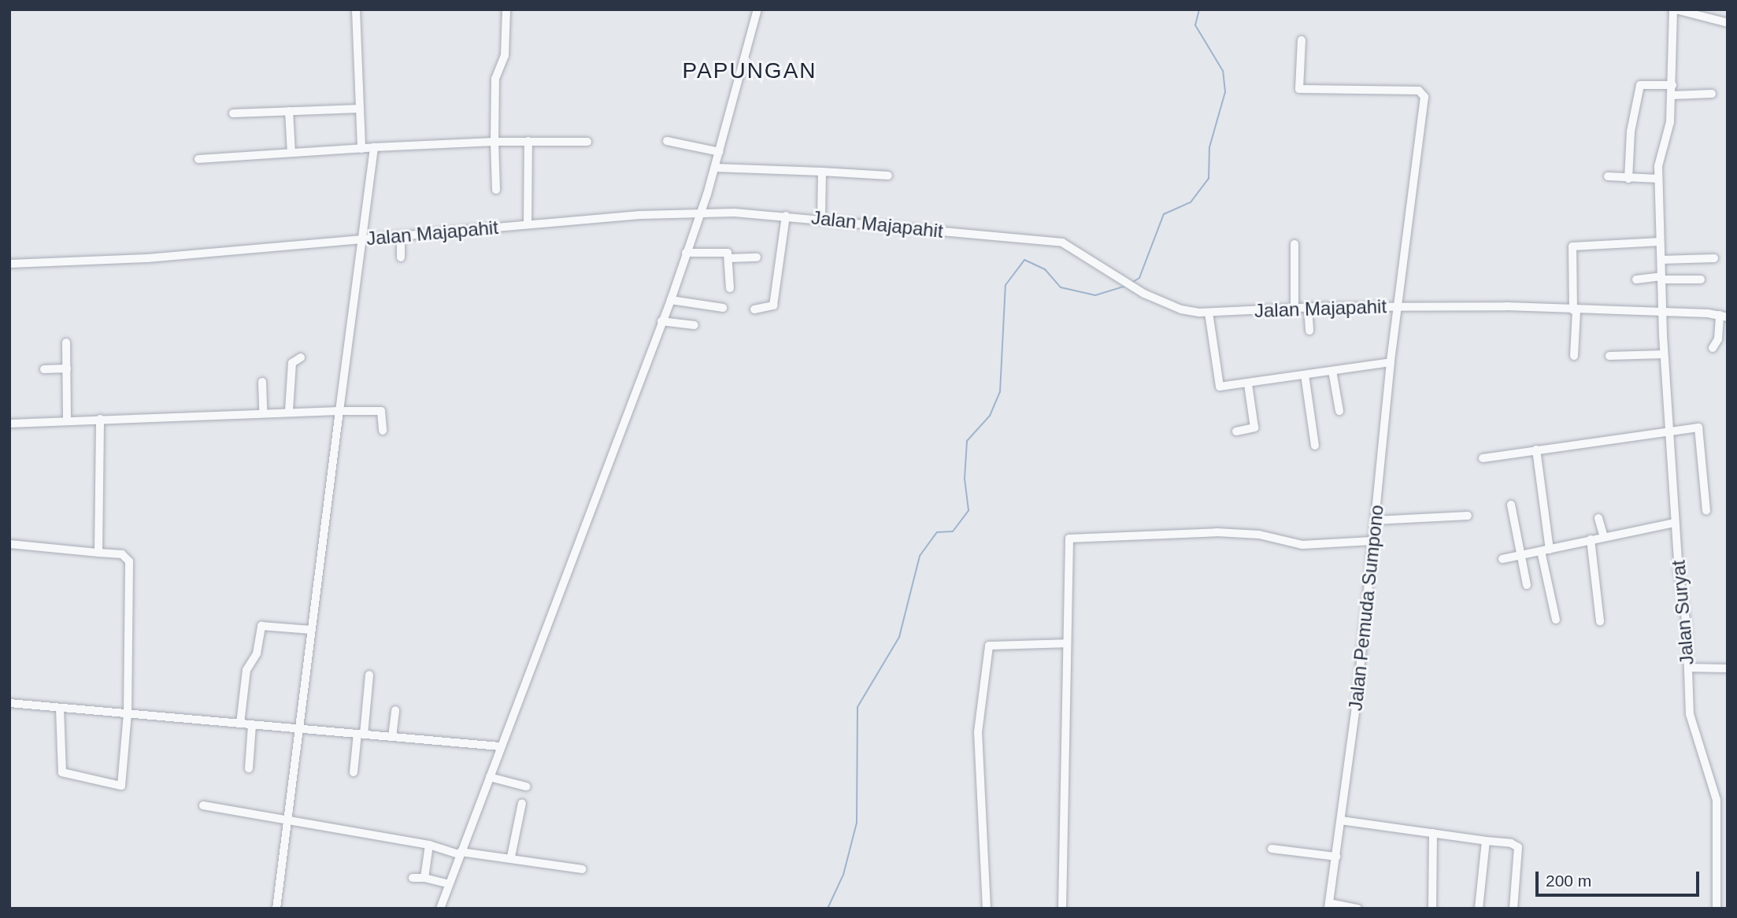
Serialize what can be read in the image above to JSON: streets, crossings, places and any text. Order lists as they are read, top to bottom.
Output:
{
  "streets": {
    "street": ["Jalan Majapahit", "Jalan Pemuda Sumpono", "Jalan Suryat"]
  },
  "crossings": [
    ["Jalan Majapahit", "Jalan Pemuda Sumpono"],
    ["Jalan Majapahit", "Jalan Suryat"]
  ],
  "districts": ["PAPUNGAN"],
  "scale_bar": "200 m"
}
